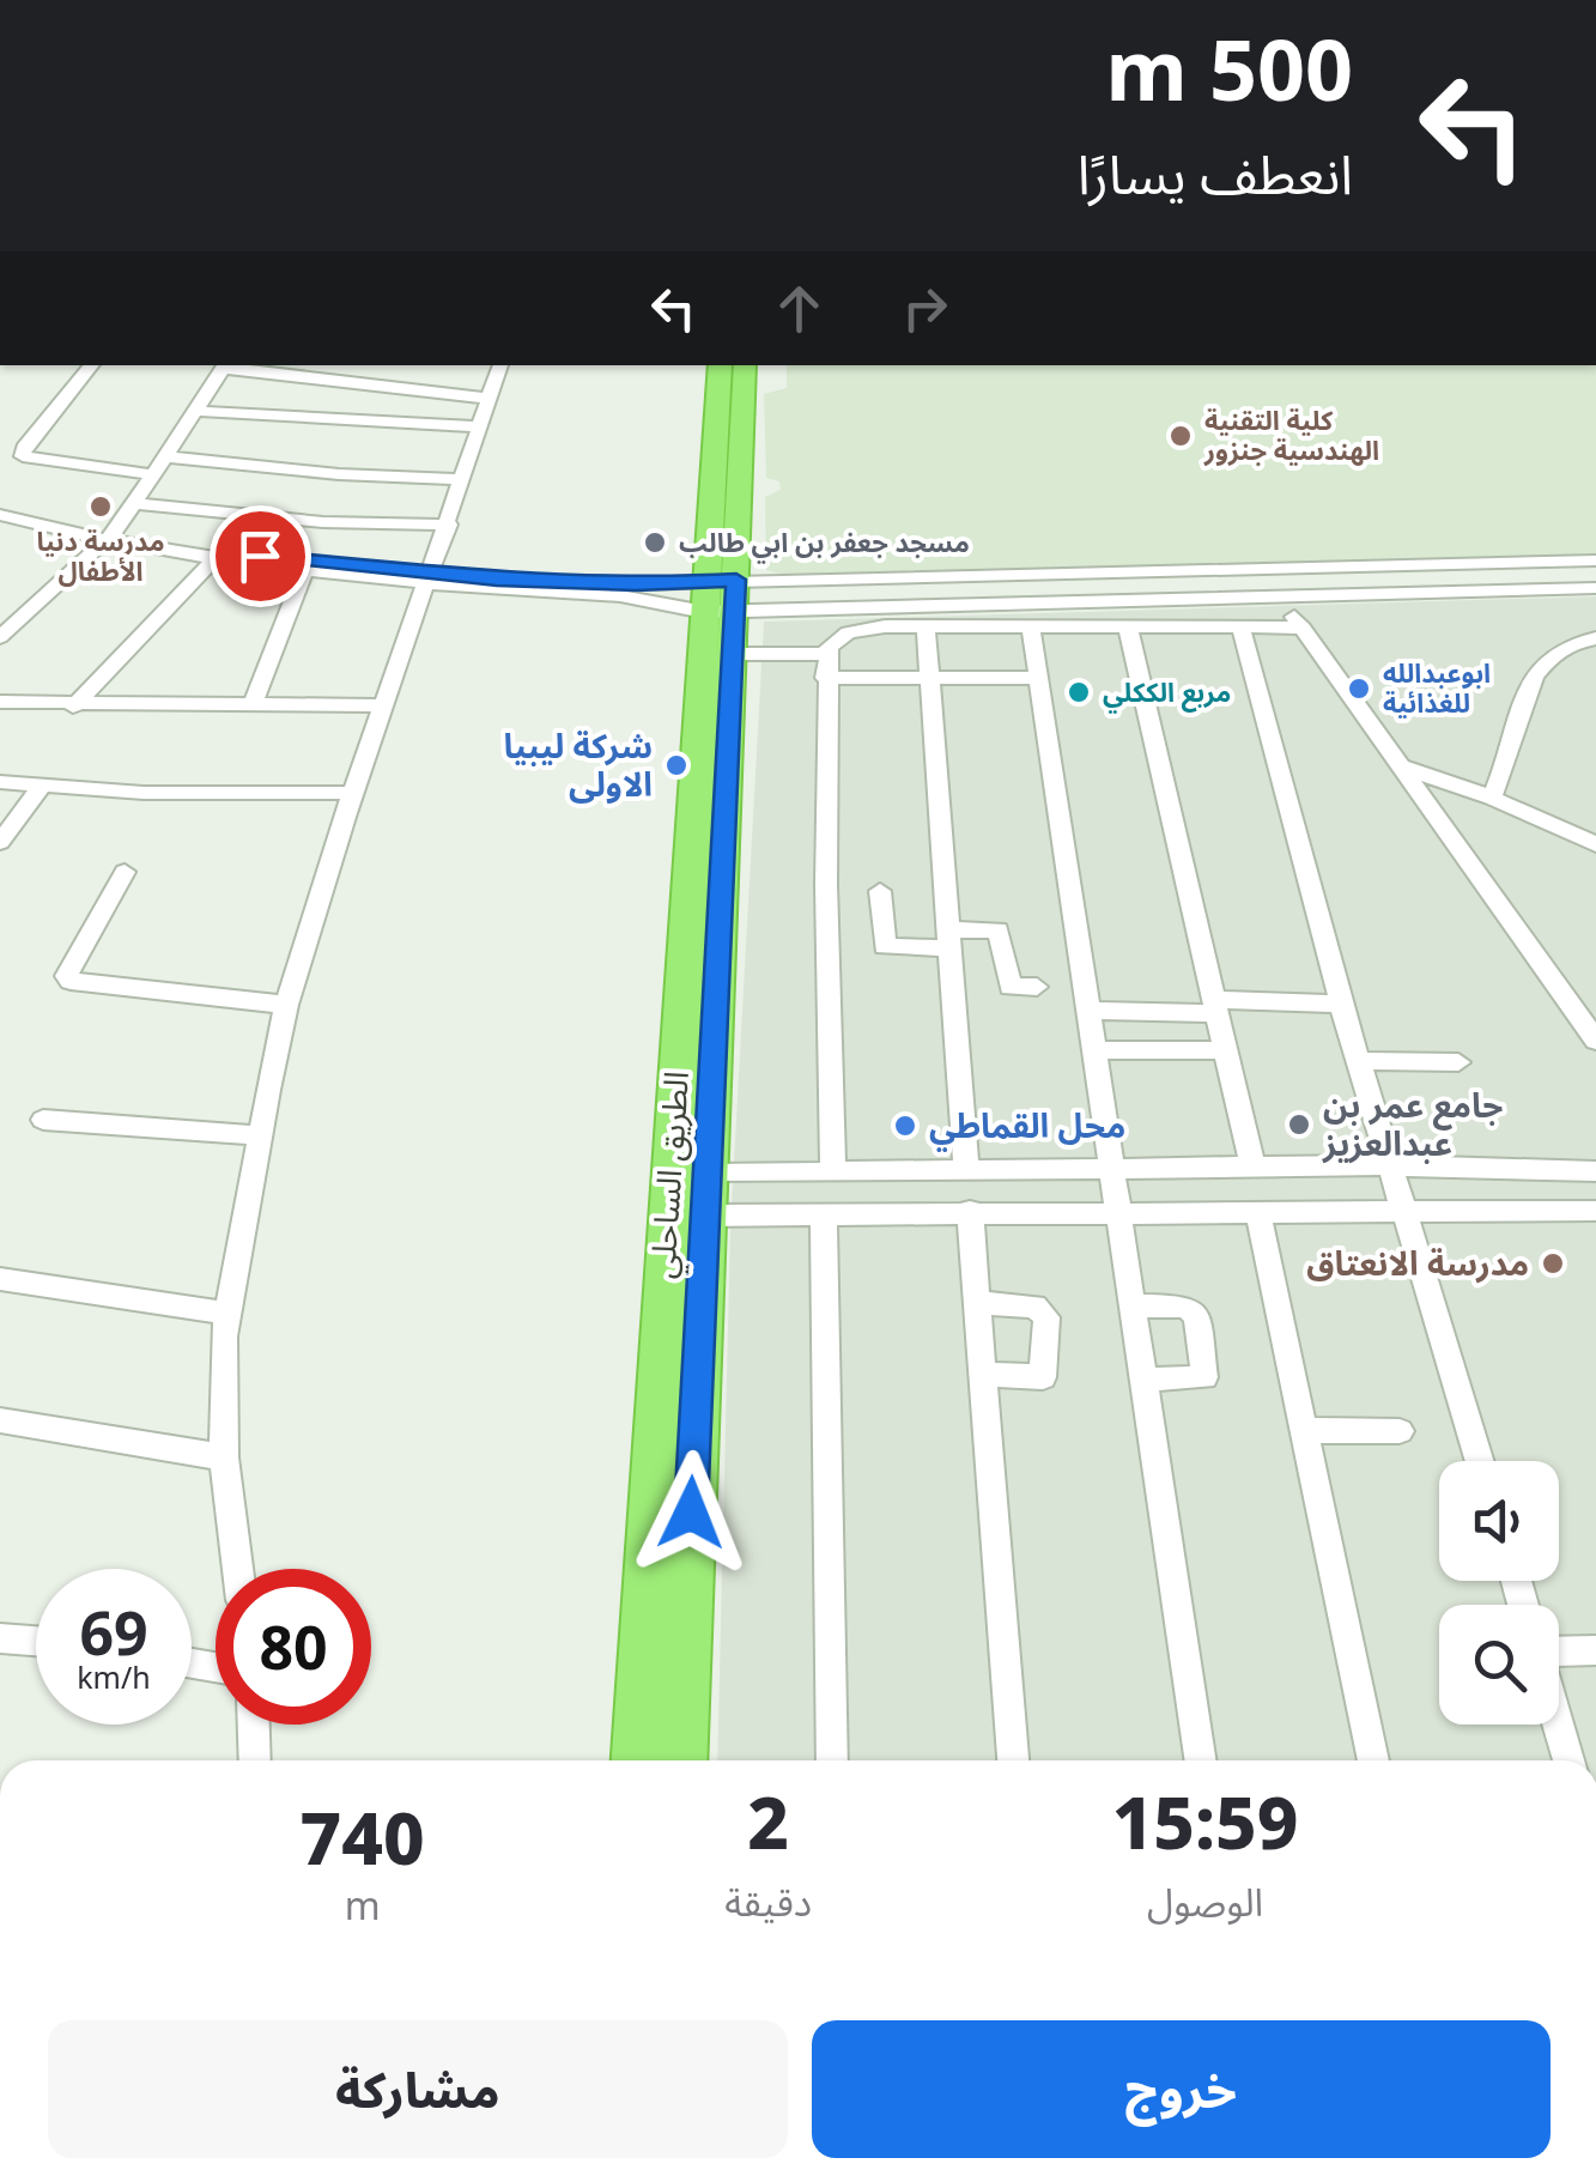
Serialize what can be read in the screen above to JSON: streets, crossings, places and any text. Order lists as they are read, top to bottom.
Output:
{
  "streets": {
    "highway": ["الطريق الساحلي"]
  },
  "places": [
    "كلية التقنية الهندسية جنزور",
    "مدرسة دنيا الأطفال",
    "مسجد جعفر بن ابي طالب",
    "ابوعبدالله للغذائية",
    "مربع الككلي",
    "شركة ليبيا الاولى",
    "جامع عمر بن عبدالعزيز",
    "محل القماطي",
    "مدرسة الانعتاق"
  ],
  "page": {
    "turn": ["500 m", "انعطف يسارًا"],
    "speed": "69 km/h",
    "limit": "80",
    "eta": [
      "15:59",
      "الوصول",
      "2",
      "دقيقة",
      "740",
      "m"
    ],
    "buttons": ["خروج", "مشاركة"]
  }
}
